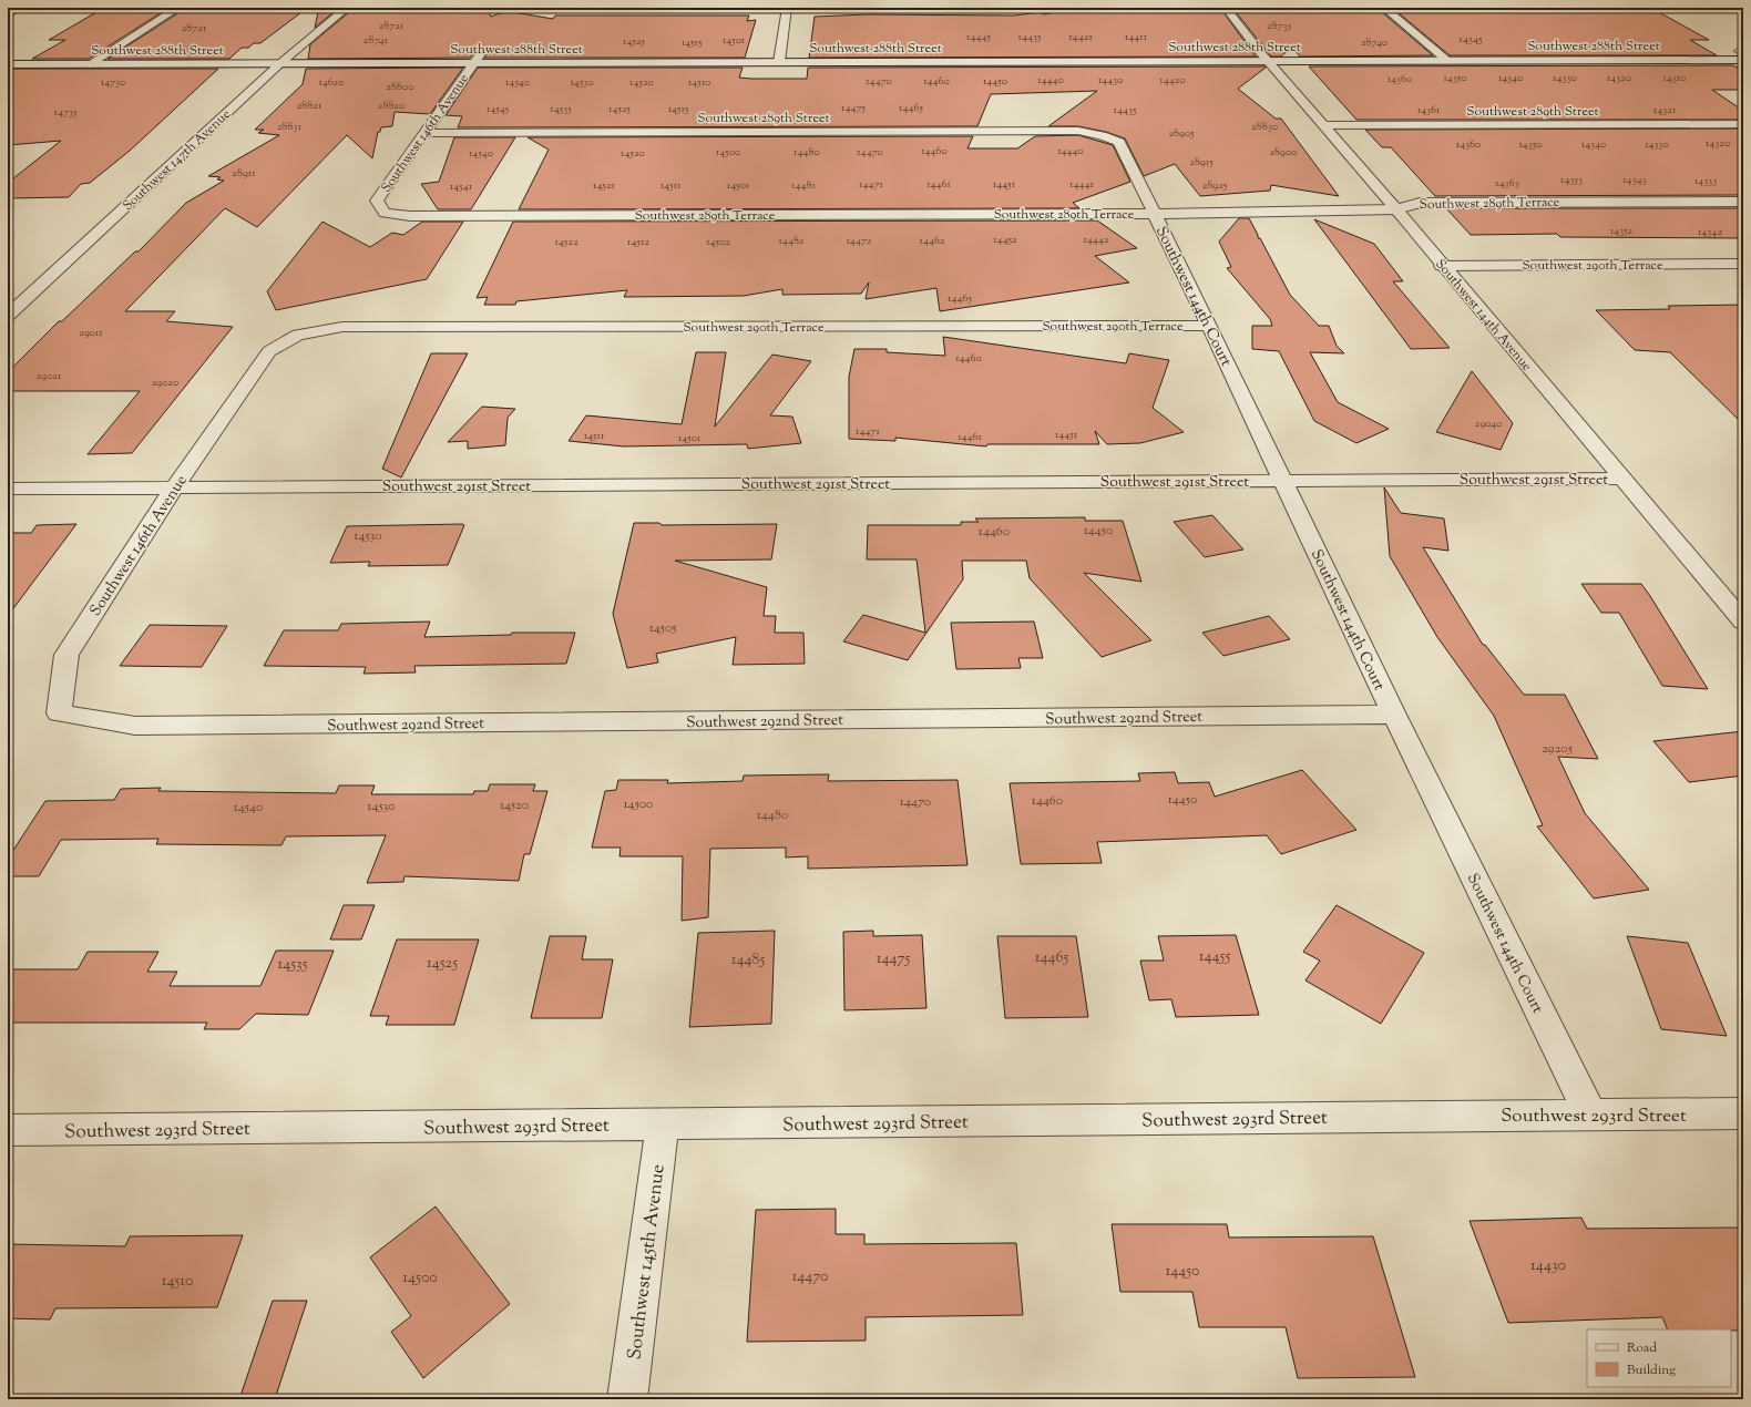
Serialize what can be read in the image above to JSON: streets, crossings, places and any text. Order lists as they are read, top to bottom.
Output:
{
  "streets": {
    "street": [
      "Southwest 288th Street",
      "Southwest 289th Street",
      "Southwest 146th Avenue",
      "Southwest 147th Avenue",
      "Southwest 289th Terrace",
      "Southwest 290th Terrace",
      "Southwest 144th Court",
      "Southwest 144th Avenue",
      "Southwest 291st Street",
      "Southwest 292nd Street",
      "Southwest 293rd Street",
      "Southwest 145th Avenue"
    ]
  },
  "crossings": [
    ["Southwest 288th Street", "Southwest 146th Avenue"],
    ["Southwest 288th Street", "Southwest 147th Avenue"],
    ["Southwest 288th Street", "Southwest 144th Avenue"],
    ["Southwest 289th Street", "Southwest 146th Avenue"],
    ["Southwest 289th Street", "Southwest 144th Court"],
    ["Southwest 289th Street", "Southwest 144th Avenue"],
    ["Southwest 146th Avenue", "Southwest 289th Terrace"],
    ["Southwest 146th Avenue", "Southwest 290th Terrace"],
    ["Southwest 146th Avenue", "Southwest 291st Street"],
    ["Southwest 146th Avenue", "Southwest 292nd Street"],
    ["Southwest 289th Terrace", "Southwest 144th Court"],
    ["Southwest 289th Terrace", "Southwest 144th Avenue"],
    ["Southwest 290th Terrace", "Southwest 144th Court"],
    ["Southwest 290th Terrace", "Southwest 144th Avenue"],
    ["Southwest 144th Court", "Southwest 291st Street"],
    ["Southwest 144th Court", "Southwest 292nd Street"],
    ["Southwest 144th Court", "Southwest 293rd Street"],
    ["Southwest 144th Avenue", "Southwest 291st Street"],
    ["Southwest 293rd Street", "Southwest 145th Avenue"]
  ],
  "house_numbers": [
    "28721",
    "28735",
    "28721",
    "14445",
    "14435",
    "14421",
    "14411",
    "14345",
    "28741",
    "14501",
    "14525",
    "14515",
    "28740",
    "14350",
    "14340",
    "14330",
    "14320",
    "14310",
    "14360",
    "14440",
    "14430",
    "14420",
    "14470",
    "14460",
    "14450",
    "14730",
    "14620",
    "14540",
    "14530",
    "14520",
    "14510",
    "28800",
    "28821",
    "28820",
    "14475",
    "14465",
    "14545",
    "14535",
    "14525",
    "14515",
    "14435",
    "14361",
    "14321",
    "14735",
    "28831",
    "28830",
    "28905",
    "14320",
    "14360",
    "14350",
    "14340",
    "14330",
    "14460",
    "14440",
    "14500",
    "14480",
    "14470",
    "28900",
    "14540",
    "14520",
    "28915",
    "28911",
    "14353",
    "14343",
    "14333",
    "14363",
    "14471",
    "14461",
    "14451",
    "14441",
    "14521",
    "14511",
    "14501",
    "14481",
    "28925",
    "14541",
    "14352",
    "14342",
    "14452",
    "14442",
    "14482",
    "14472",
    "14462",
    "14522",
    "14512",
    "14502",
    "14465",
    "29011",
    "14460",
    "29021",
    "29020",
    "29040",
    "14471",
    "14451",
    "14511",
    "14461",
    "14501",
    "14450",
    "14460",
    "14530",
    "14505",
    "29205",
    "14450",
    "14460",
    "14470",
    "14500",
    "14520",
    "14530",
    "14540",
    "14480",
    "14455",
    "14465",
    "14475",
    "14485",
    "14525",
    "14535",
    "14430",
    "14450",
    "14470",
    "14500",
    "14510"
  ],
  "legend": ["Road", "Building"]
}
